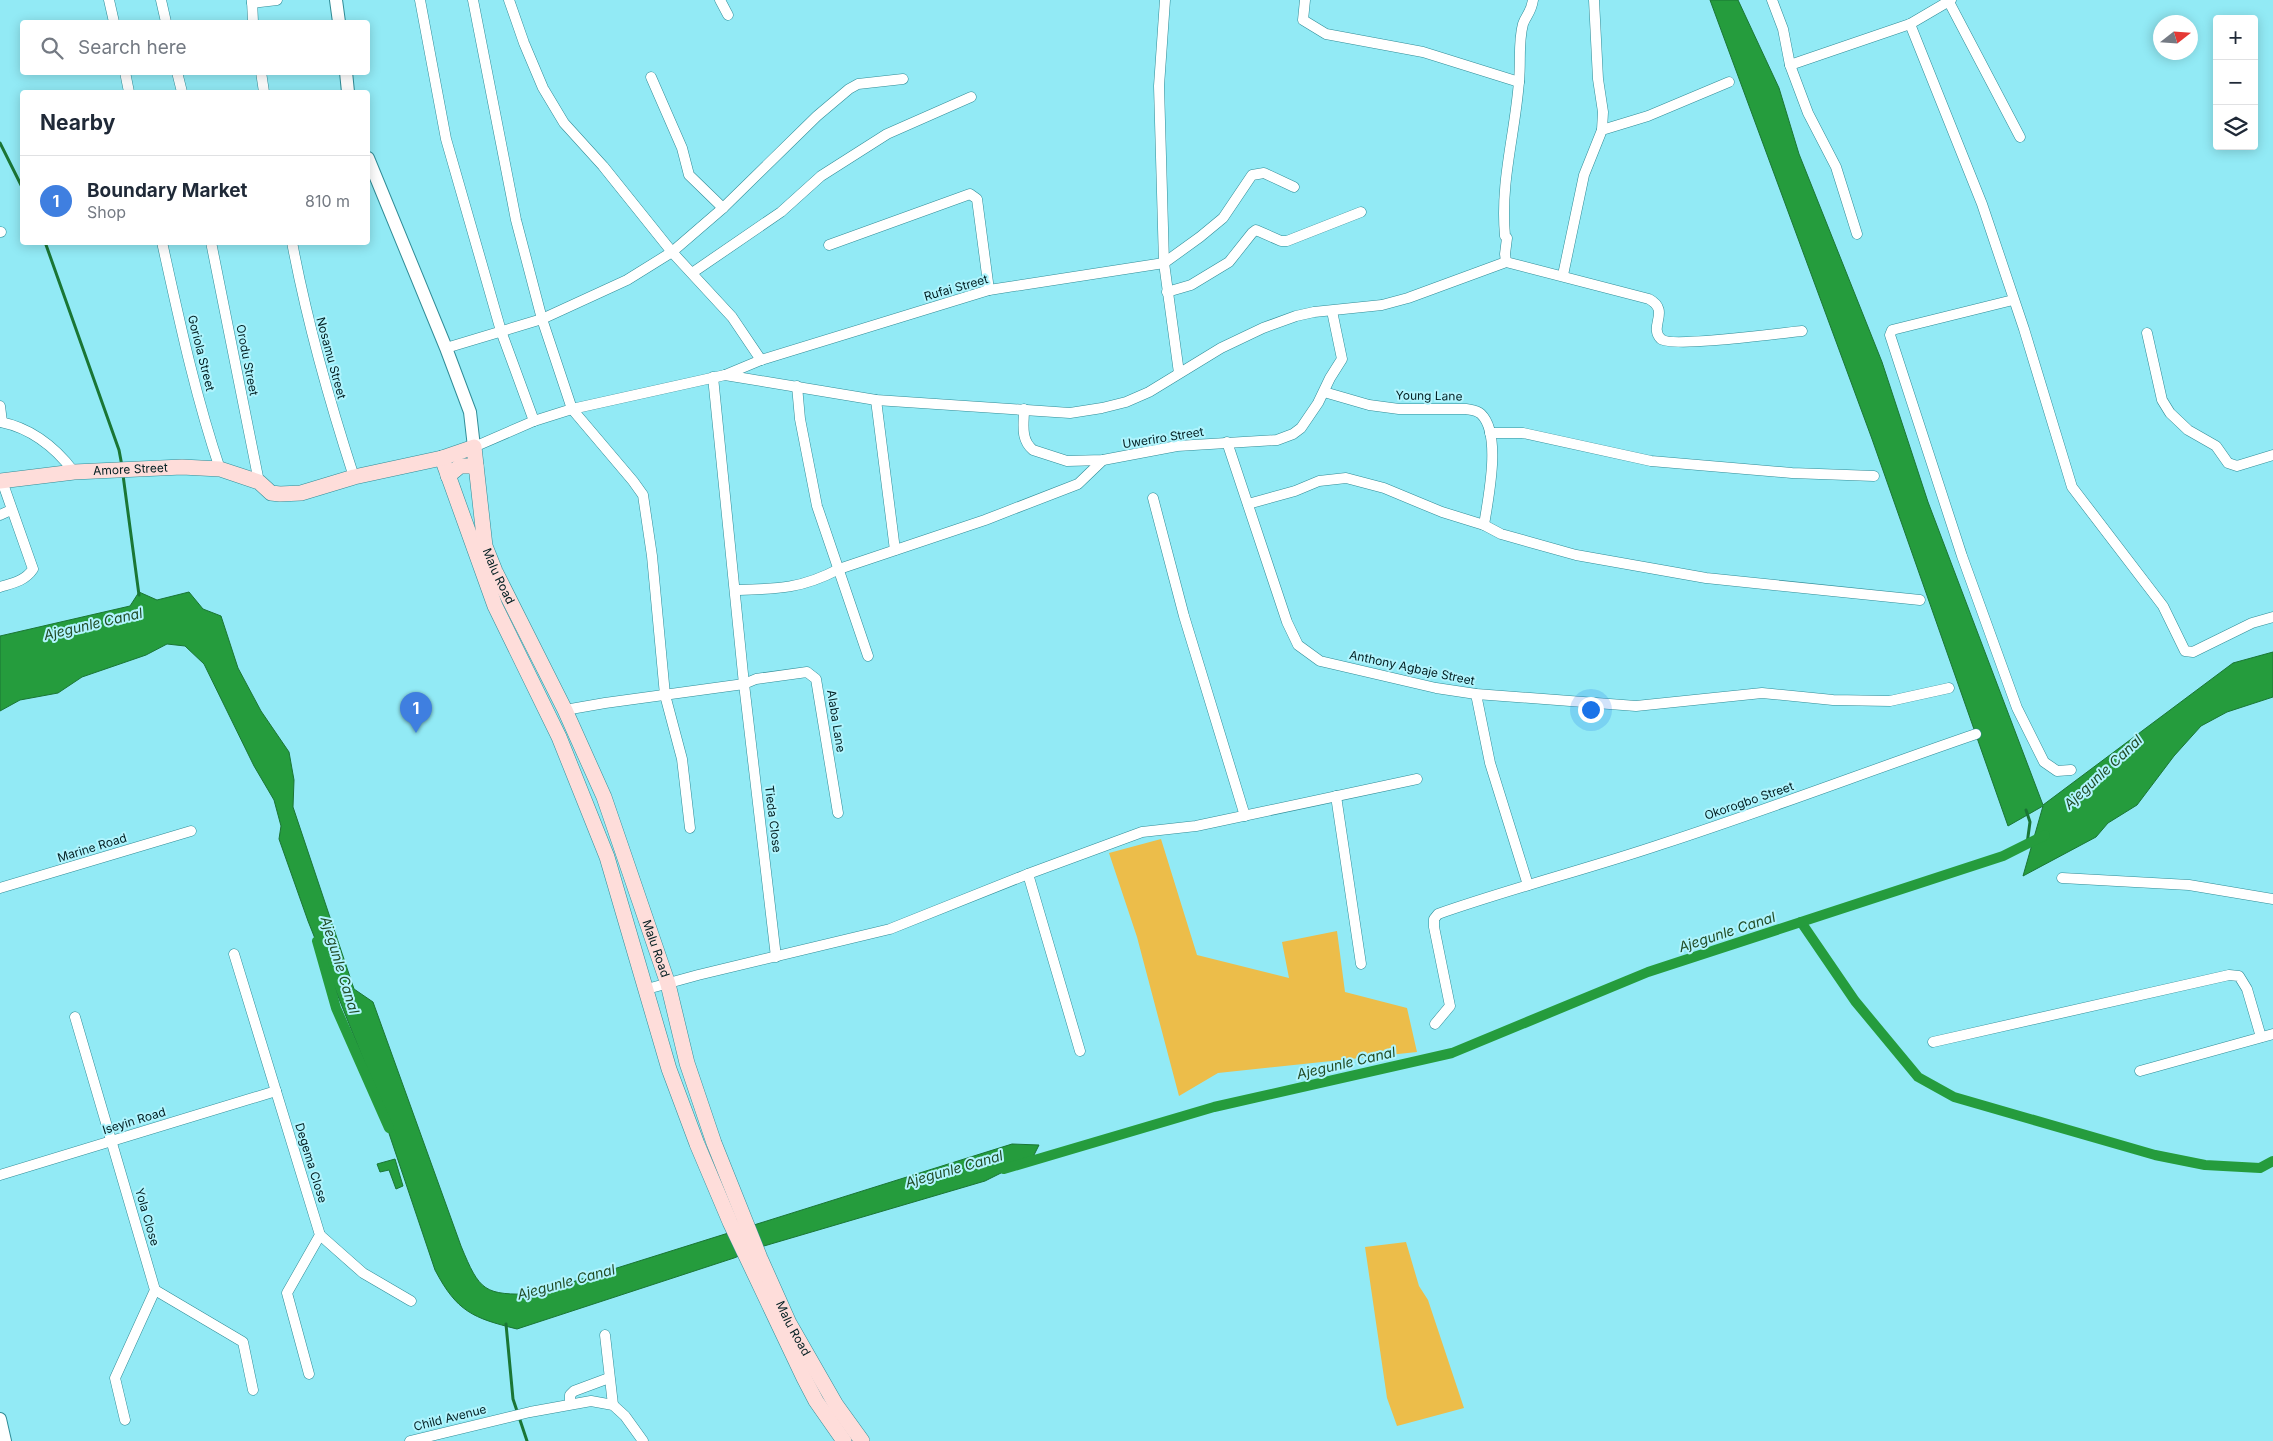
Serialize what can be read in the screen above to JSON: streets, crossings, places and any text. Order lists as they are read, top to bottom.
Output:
{
  "streets": {
    "main road": ["Amore Street", "Malu Road"],
    "street": [
      "Rufai Street",
      "Goriola Street",
      "Nosamu Street",
      "Orodu Street",
      "Young Lane",
      "Uweriro Street",
      "Anthony Agbaje Street",
      "Alaba Lane",
      "Okorogbo Street",
      "Tieda Close",
      "Marine Road",
      "Iseyin Road",
      "Degema Close",
      "Yola Close",
      "Child Avenue"
    ]
  },
  "crossings": [
    ["Goriola Street", "Amore Street"],
    ["Nosamu Street", "Amore Street"],
    ["Orodu Street", "Amore Street"],
    ["Young Lane", "Uweriro Street"],
    ["Uweriro Street", "Anthony Agbaje Street"],
    ["Amore Street", "Malu Road"],
    ["Alaba Lane", "Tieda Close"],
    ["Iseyin Road", "Degema Close"],
    ["Iseyin Road", "Yola Close"]
  ],
  "water": ["Ajegunle Canal"],
  "north": "right",
  "page": {
    "map_buttons": ["+", "−"],
    "search": "Search here",
    "heading": "Nearby",
    "list": [
      {
        "mark": "1",
        "name": "Boundary Market",
        "note": "Shop",
        "value": "810 m"
      }
    ],
    "pins": "1"
  }
}
